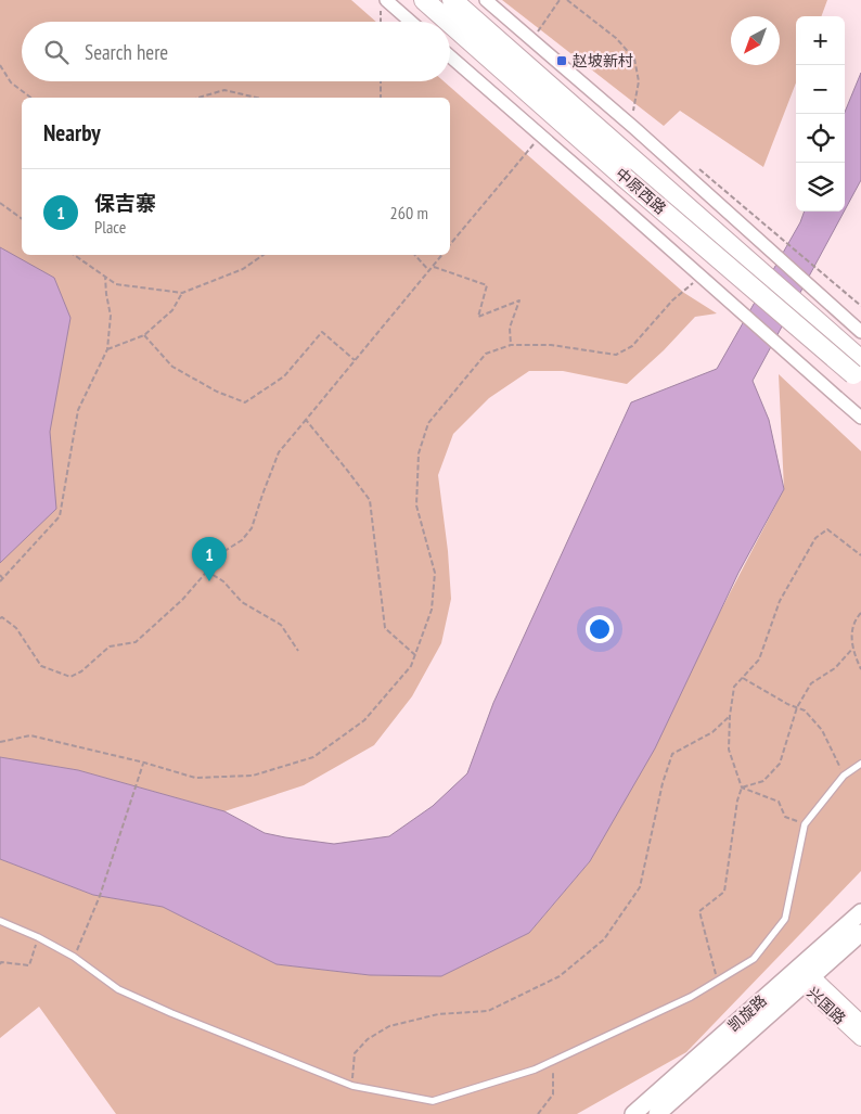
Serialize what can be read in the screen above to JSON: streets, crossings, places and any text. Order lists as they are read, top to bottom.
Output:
{
  "streets": {
    "main road": ["中原西路", "凯旋路"],
    "street": ["兴国路"]
  },
  "crossings": [
    ["兴国路", "凯旋路"]
  ],
  "places": {
    "transit": ["赵坡新村"]
  },
  "north": "bottom left",
  "page": {
    "map_buttons": ["+", "−"],
    "search": "Search here",
    "heading": "Nearby",
    "list": [
      {
        "mark": "1",
        "name": "保吉寨",
        "note": "Place",
        "value": "260 m"
      }
    ],
    "pins": "1"
  }
}
